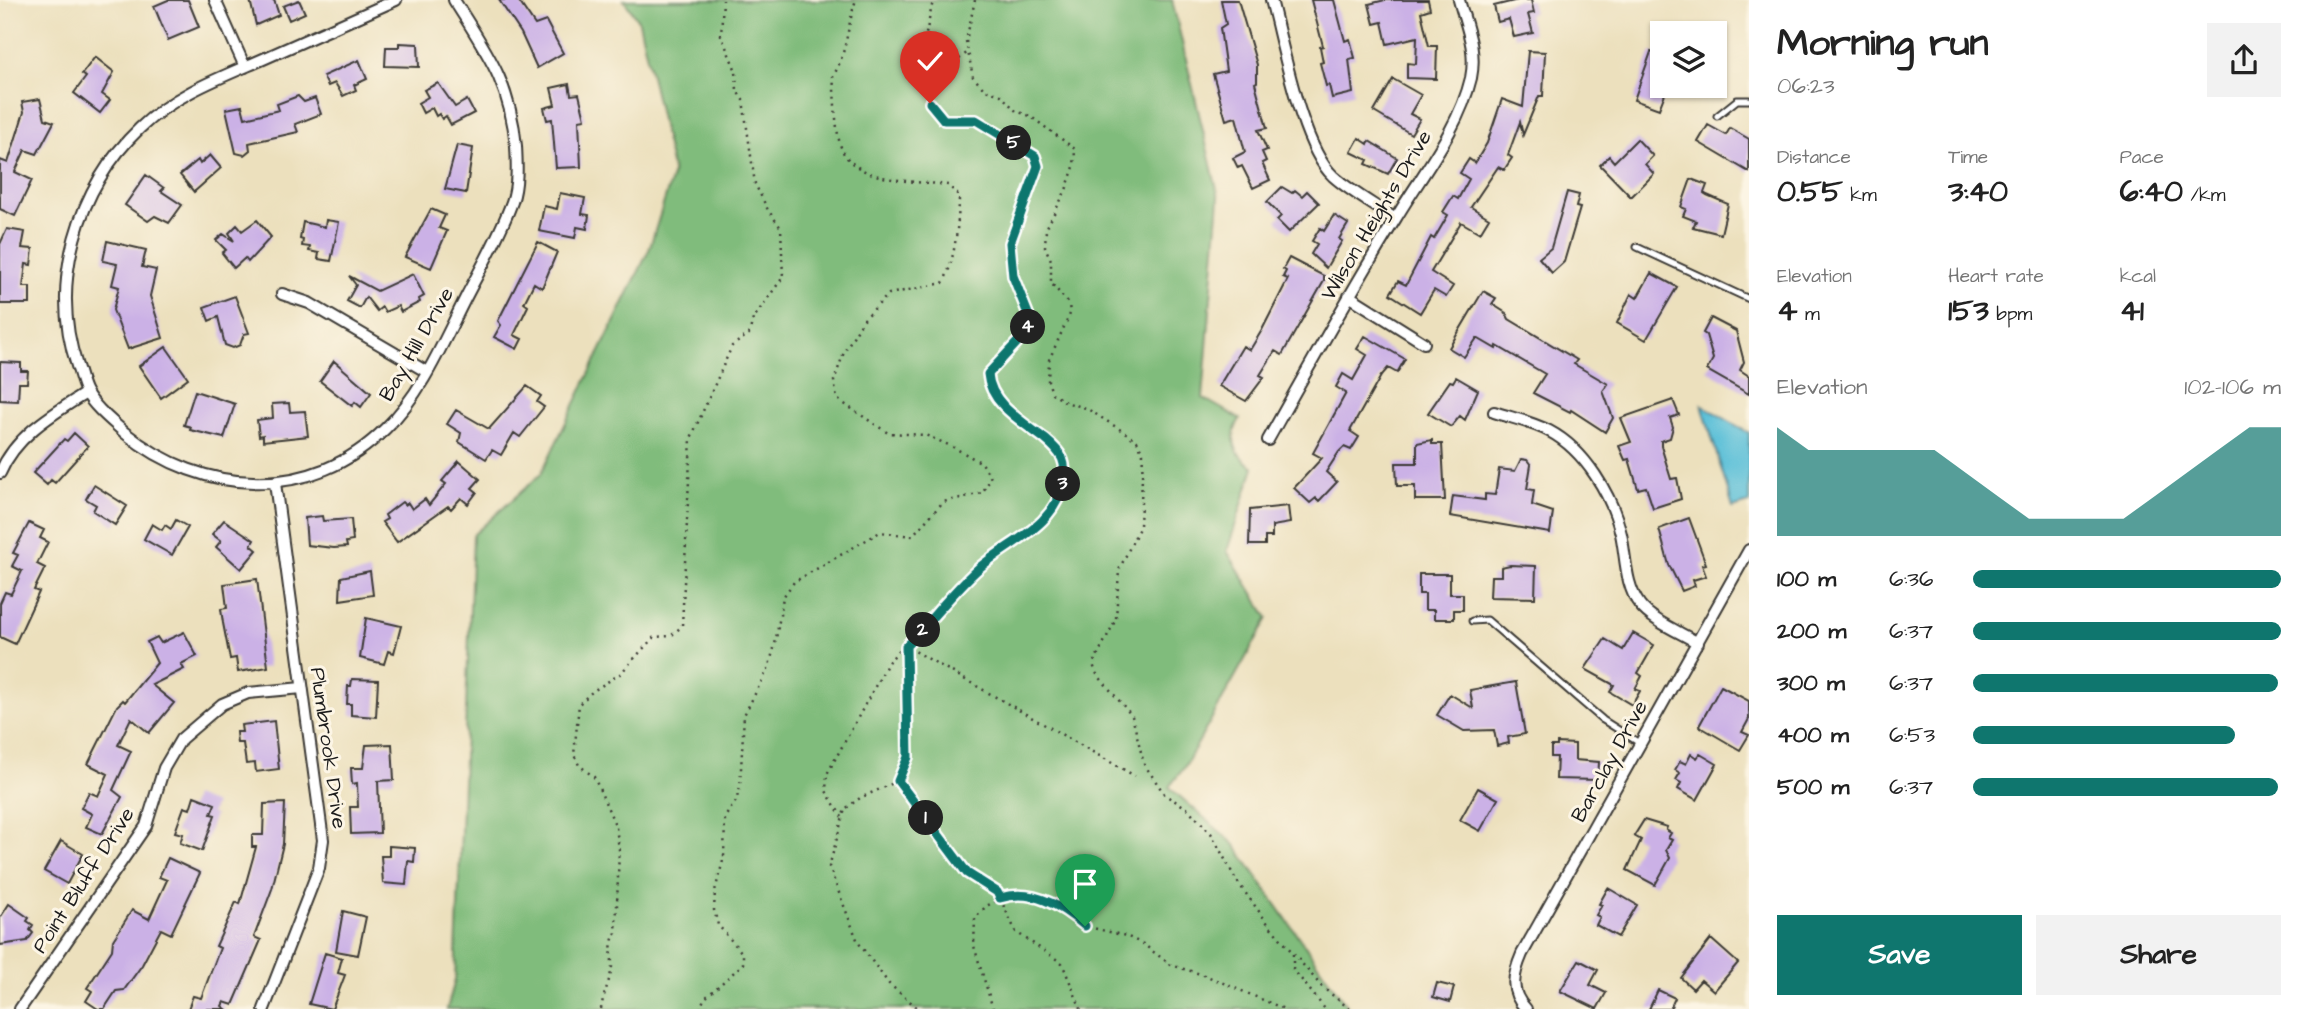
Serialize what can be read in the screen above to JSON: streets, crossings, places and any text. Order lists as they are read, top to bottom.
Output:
{
  "streets": {
    "street": [
      "Wilson Heights Drive",
      "Bay Hill Drive",
      "Plumbrook Drive",
      "Barclay Drive",
      "Point Bluff Drive"
    ]
  },
  "crossings": [
    ["Bay Hill Drive", "Plumbrook Drive"],
    ["Plumbrook Drive", "Point Bluff Drive"]
  ],
  "page": {
    "heading": ["Morning run", "06:23"],
    "stats": [
      ["Distance", "0.55 km"],
      ["Time", "3:40"],
      ["Pace", "6:40 /km"],
      ["Elevation", "4 m"],
      ["Heart rate", "153 bpm"],
      ["kcal", "41"]
    ],
    "pins": [
      "5",
      "4",
      "3",
      "2",
      "1"
    ],
    "chart": ["Elevation", "102–106 m"],
    "list": [
      {
        "name": "100 m",
        "note": "6:36"
      },
      {
        "name": "200 m",
        "note": "6:37"
      },
      {
        "name": "300 m",
        "note": "6:37"
      },
      {
        "name": "400 m",
        "note": "6:53"
      },
      {
        "name": "500 m",
        "note": "6:37"
      }
    ],
    "buttons": ["Save", "Share"]
  }
}
